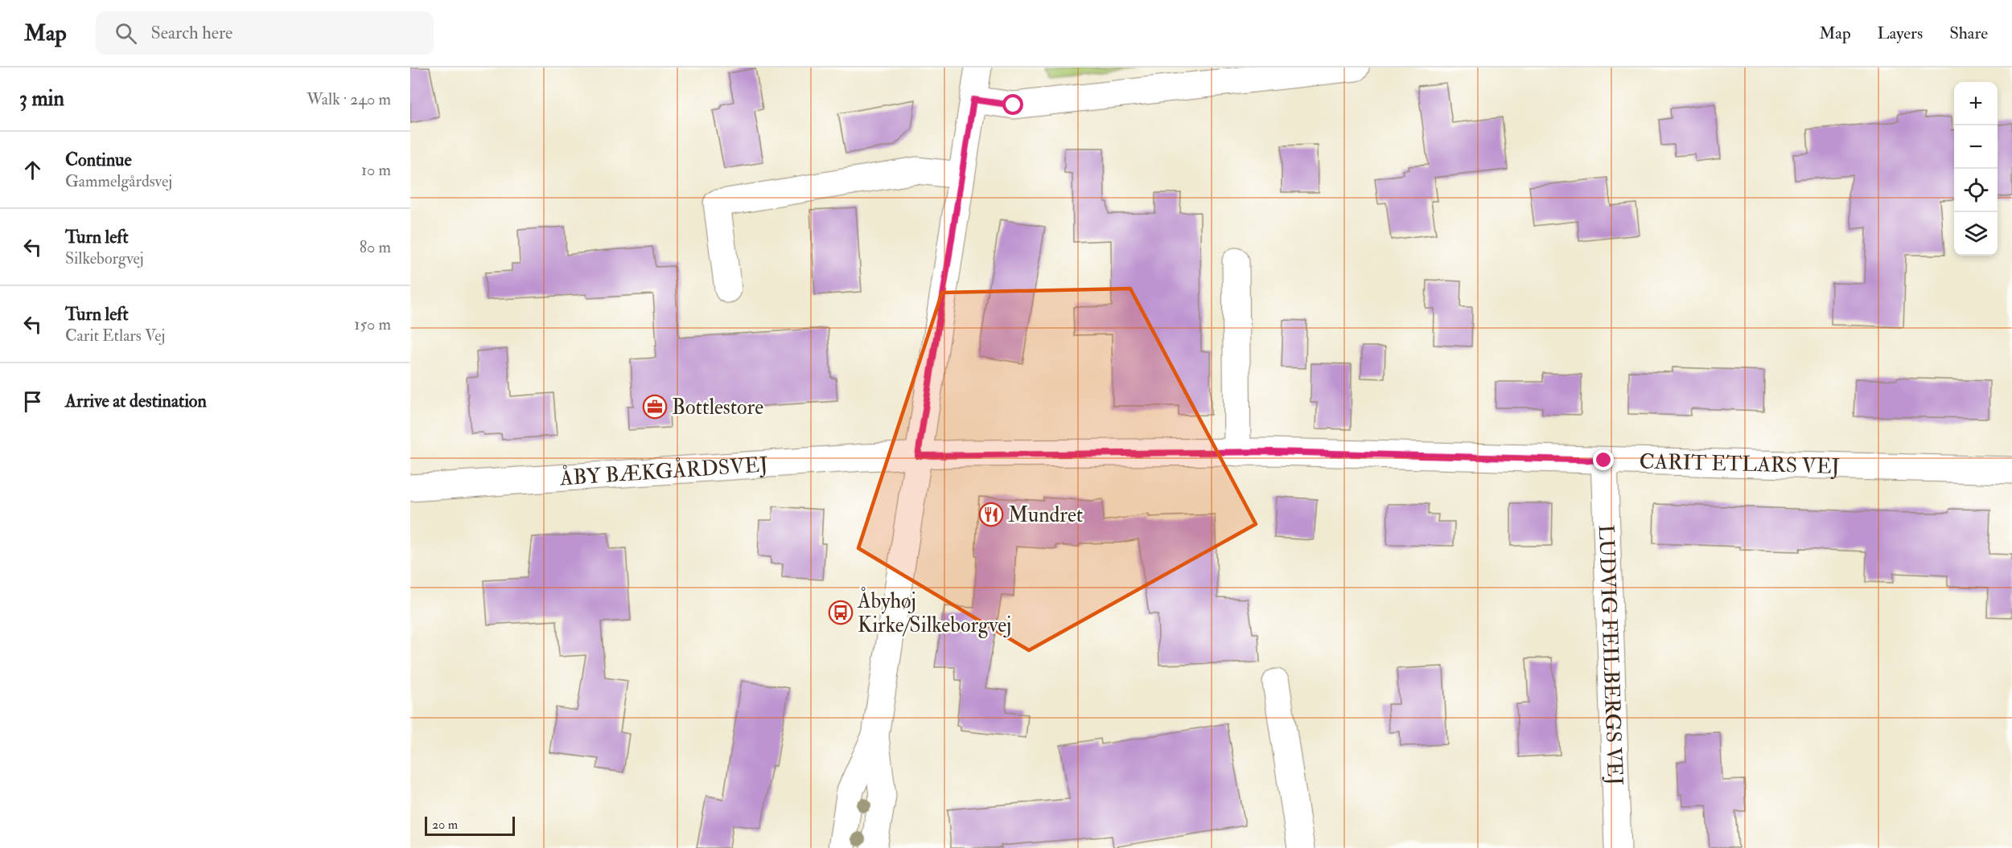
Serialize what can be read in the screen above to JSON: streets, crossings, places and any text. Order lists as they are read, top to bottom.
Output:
{
  "streets": {
    "street": ["CARIT ETLARS VEJ", "ÅBY BÆKGÅRDSVEJ", "LUDVIG FEILBERGS VEJ"]
  },
  "crossings": [
    ["CARIT ETLARS VEJ", "ÅBY BÆKGÅRDSVEJ"],
    ["CARIT ETLARS VEJ", "LUDVIG FEILBERGS VEJ"]
  ],
  "places": {
    "office": ["Bottlestore"],
    "restaurant": ["Mundret"],
    "bus stop": ["Åbyhøj Kirke/Silkeborgvej"]
  },
  "scale_bar": "20 m",
  "page": {
    "header": "Map",
    "search": "Search here",
    "nav": ["Map", "Layers", "Share"],
    "heading": ["3 min", "Walk · 240 m"],
    "map_buttons": ["+", "−"],
    "list": [
      ["Continue", "Gammelgårdsvej", "10 m"],
      ["Turn left", "Silkeborgvej", "80 m"],
      ["Turn left", "Carit Etlars Vej", "150 m"],
      "Arrive at destination"
    ],
    "scale": "20 m"
  }
}
